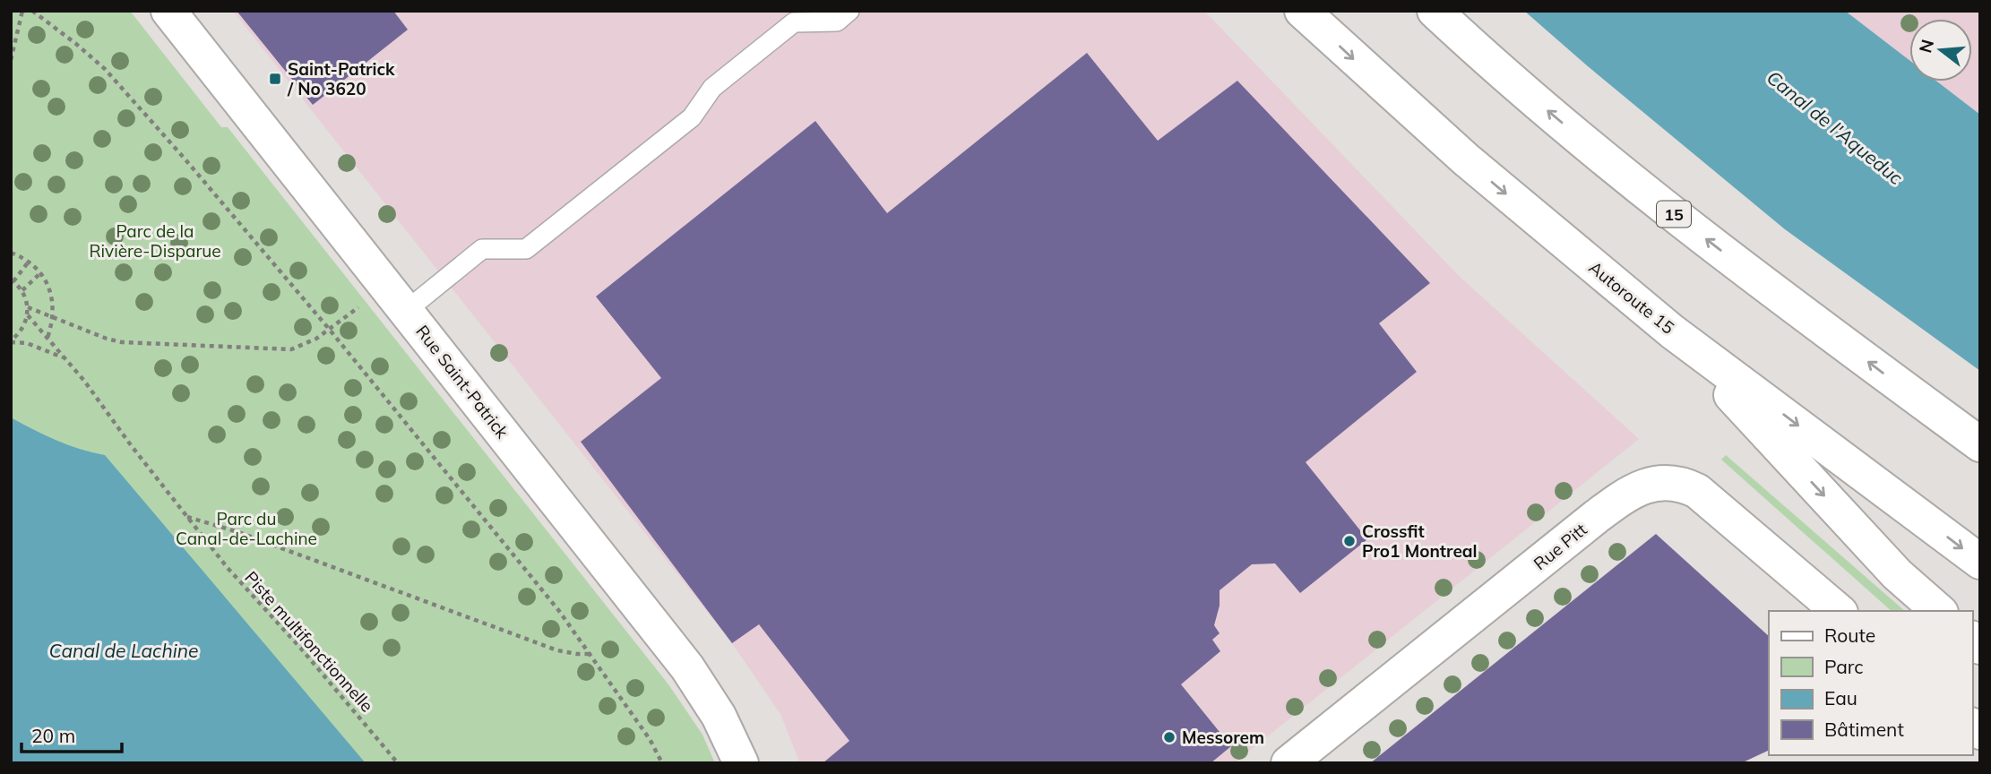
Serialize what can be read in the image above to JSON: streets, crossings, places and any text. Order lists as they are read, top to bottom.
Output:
{
  "streets": {
    "main road": [
      "15",
      "Autoroute 15",
      "Rue Saint-Patrick",
      "Rue Pitt"
    ],
    "path": ["Piste multifonctionnelle"]
  },
  "water": ["Canal de l'Aqueduc", "Canal de Lachine"],
  "parks": ["Parc de la Rivière-Disparue", "Parc du Canal-de-Lachine"],
  "places": {
    "transit": ["Saint-Patrick / No 3620"],
    "other": ["Crossfit Pro1 Montreal", "Messorem"]
  },
  "legend": [
    "Route",
    "Parc",
    "Eau",
    "Bâtiment"
  ],
  "scale_bar": "20 m",
  "north": "left"
}
